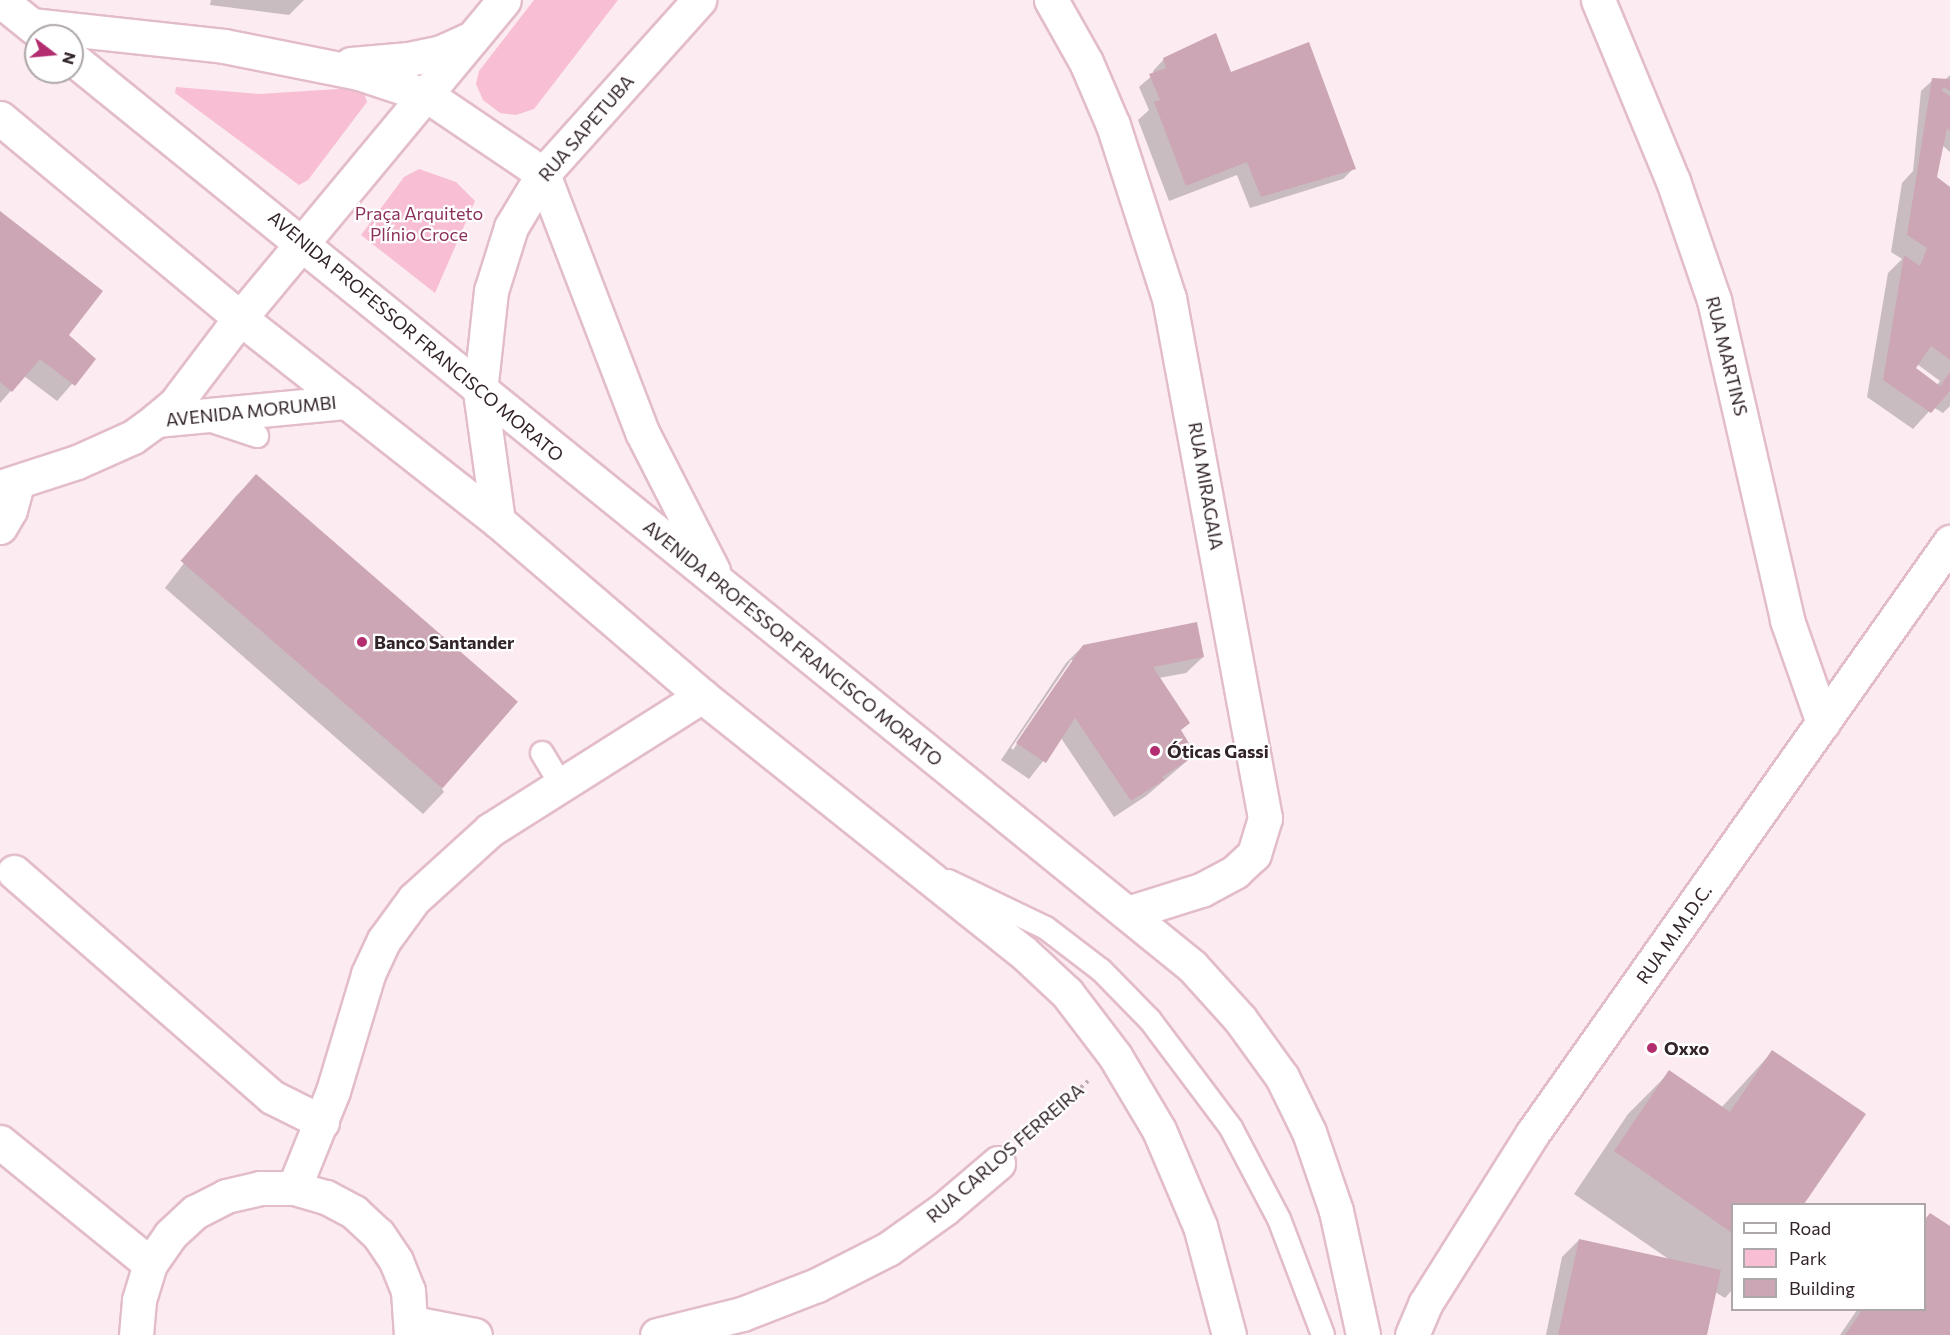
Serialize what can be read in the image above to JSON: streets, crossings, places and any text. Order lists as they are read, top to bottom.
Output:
{
  "streets": {
    "main road": [
      "RUA SAPETUBA",
      "AVENIDA PROFESSOR FRANCISCO MORATO",
      "RUA MARTINS",
      "AVENIDA MORUMBI",
      "RUA MIRAGAIA",
      "RUA M.M.D.C.",
      "RUA CARLOS FERREIRA"
    ]
  },
  "crossings": [
    ["RUA SAPETUBA", "AVENIDA PROFESSOR FRANCISCO MORATO"],
    ["AVENIDA PROFESSOR FRANCISCO MORATO", "RUA MIRAGAIA"],
    ["RUA MARTINS", "RUA M.M.D.C."]
  ],
  "parks": ["Praça Arquiteto Plínio Croce"],
  "places": ["Banco Santander", "Óticas Gassi", "Oxxo"],
  "legend": ["Road", "Park", "Building"],
  "north": "right"
}
